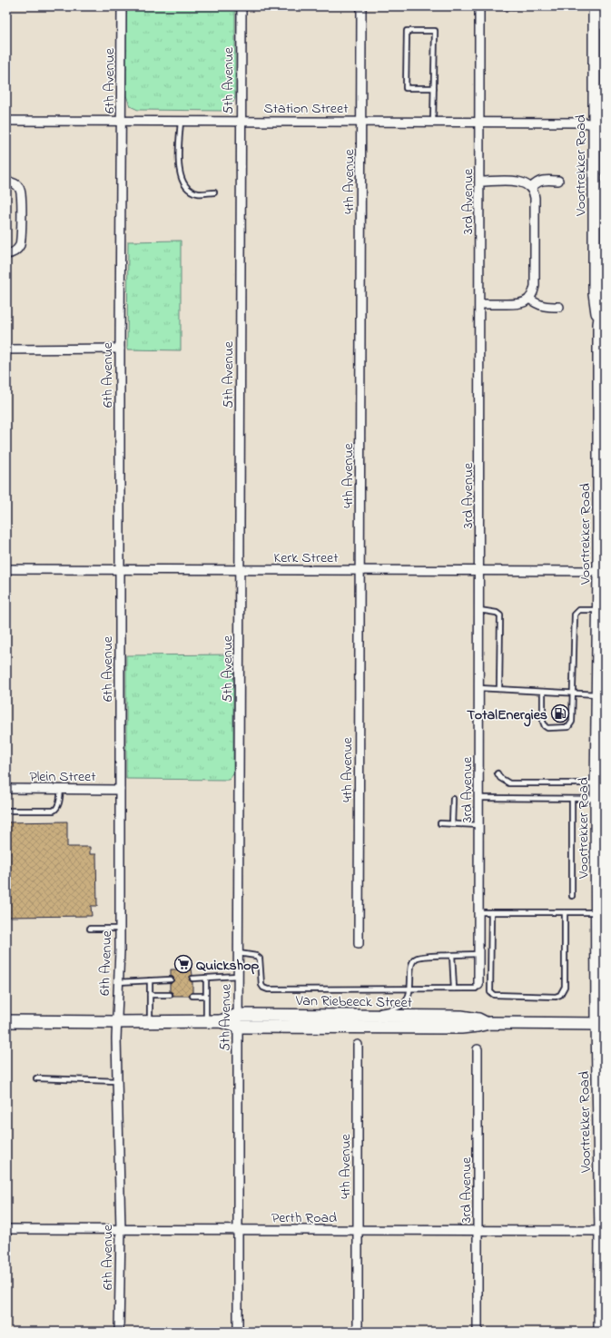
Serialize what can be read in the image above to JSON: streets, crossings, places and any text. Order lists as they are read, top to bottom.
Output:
{
  "streets": {
    "main road": ["Voortrekker Road", "Van Riebeeck Street"],
    "street": [
      "6th Avenue",
      "5th Avenue",
      "Station Street",
      "4th Avenue",
      "3rd Avenue",
      "Kerk Street",
      "Plein Street",
      "Perth Road"
    ]
  },
  "crossings": [
    ["6th Avenue", "Station Street"],
    ["6th Avenue", "Kerk Street"],
    ["6th Avenue", "Plein Street"],
    ["6th Avenue", "Van Riebeeck Street"],
    ["6th Avenue", "Perth Road"],
    ["5th Avenue", "Station Street"],
    ["5th Avenue", "Kerk Street"],
    ["5th Avenue", "Van Riebeeck Street"],
    ["5th Avenue", "Perth Road"],
    ["Station Street", "Voortrekker Road"],
    ["Station Street", "4th Avenue"],
    ["Station Street", "3rd Avenue"],
    ["Voortrekker Road", "Kerk Street"],
    ["Voortrekker Road", "Van Riebeeck Street"],
    ["Voortrekker Road", "Perth Road"],
    ["4th Avenue", "Kerk Street"],
    ["4th Avenue", "Perth Road"],
    ["3rd Avenue", "Kerk Street"],
    ["3rd Avenue", "Perth Road"]
  ],
  "places": {
    "fuel station": ["TotalEnergies"],
    "supermarket": ["Quickshop"]
  }
}
